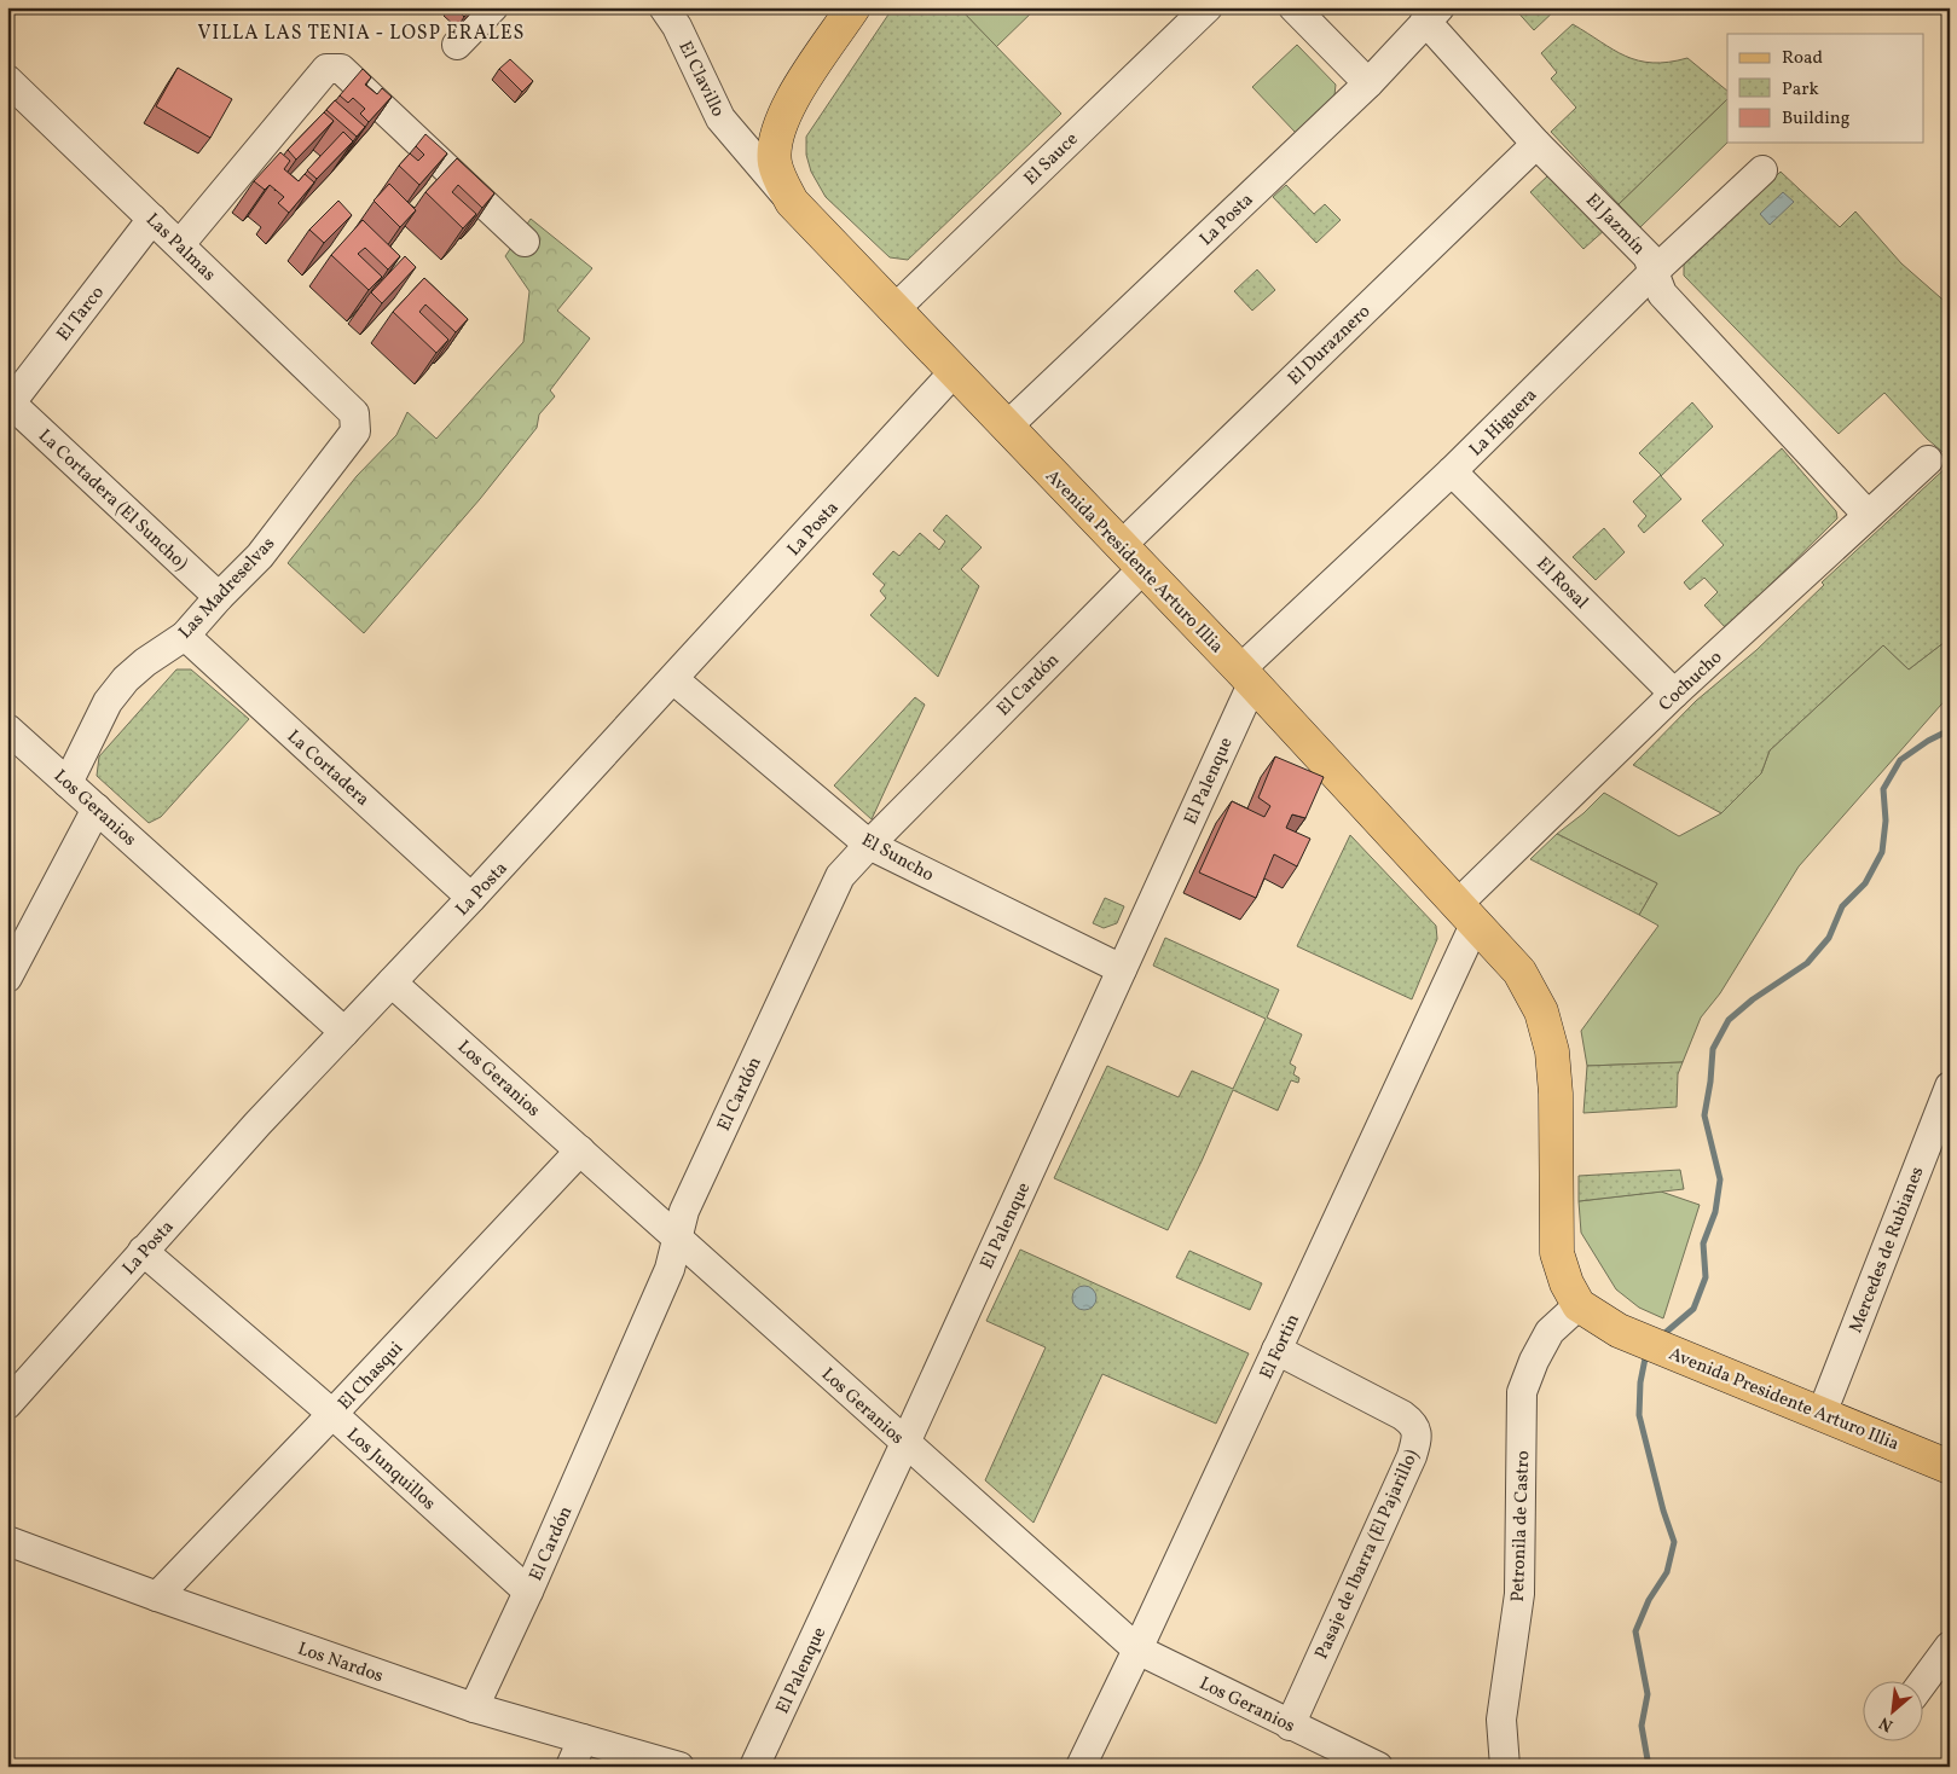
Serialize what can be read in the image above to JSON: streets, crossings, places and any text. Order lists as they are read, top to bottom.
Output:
{
  "streets": {
    "main road": ["Avenida Presidente Arturo Illia"],
    "street": [
      "El Clavillo",
      "El Sauce",
      "La Posta",
      "El Jazmín",
      "Las Palmas",
      "El Tarco",
      "El Duraznero",
      "La Higuera",
      "La Cortadera (El Suncho)",
      "El Rosal",
      "Las Madreselvas",
      "Cochucho",
      "El Cardón",
      "La Cortadera",
      "El Palenque",
      "Los Geranios",
      "El Suncho",
      "Mercedes de Rubianes",
      "El Fortin",
      "El Chasqui",
      "Los Junquillos",
      "Petronila de Castro",
      "Pasaje de Ibarra (El Pajarillo)",
      "Los Nardos"
    ]
  },
  "crossings": [
    ["El Clavillo", "Avenida Presidente Arturo Illia"],
    ["El Sauce", "Avenida Presidente Arturo Illia"],
    ["La Posta", "El Jazmín"],
    ["La Posta", "Avenida Presidente Arturo Illia"],
    ["La Posta", "La Cortadera"],
    ["La Posta", "Los Geranios"],
    ["La Posta", "El Suncho"],
    ["La Posta", "Los Junquillos"],
    ["El Jazmín", "El Duraznero"],
    ["El Jazmín", "La Higuera"],
    ["El Jazmín", "Cochucho"],
    ["Las Palmas", "El Tarco"],
    ["Las Palmas", "Las Madreselvas"],
    ["El Tarco", "La Cortadera (El Suncho)"],
    ["El Duraznero", "Avenida Presidente Arturo Illia"],
    ["El Duraznero", "El Cardón"],
    ["La Higuera", "Avenida Presidente Arturo Illia"],
    ["La Higuera", "El Rosal"],
    ["La Higuera", "El Palenque"],
    ["La Cortadera (El Suncho)", "Las Madreselvas"],
    ["Avenida Presidente Arturo Illia", "Cochucho"],
    ["Avenida Presidente Arturo Illia", "El Cardón"],
    ["Avenida Presidente Arturo Illia", "El Palenque"],
    ["Avenida Presidente Arturo Illia", "Mercedes de Rubianes"],
    ["Avenida Presidente Arturo Illia", "El Fortin"],
    ["Avenida Presidente Arturo Illia", "Petronila de Castro"],
    ["El Rosal", "Cochucho"],
    ["Las Madreselvas", "La Cortadera"],
    ["Las Madreselvas", "Los Geranios"],
    ["Cochucho", "El Fortin"],
    ["El Cardón", "Los Geranios"],
    ["El Cardón", "El Suncho"],
    ["El Cardón", "Los Junquillos"],
    ["El Cardón", "Los Nardos"],
    ["El Palenque", "Los Geranios"],
    ["El Palenque", "El Suncho"],
    ["Los Geranios", "El Fortin"],
    ["Los Geranios", "El Chasqui"],
    ["Los Geranios", "Pasaje de Ibarra (El Pajarillo)"],
    ["El Fortin", "Pasaje de Ibarra (El Pajarillo)"],
    ["El Chasqui", "Los Junquillos"],
    ["El Chasqui", "Los Nardos"]
  ],
  "districts": ["VILLA LAS TENIA - LOSP ERALES"],
  "legend": ["Road", "Park", "Building"],
  "north": "bottom left"
}
